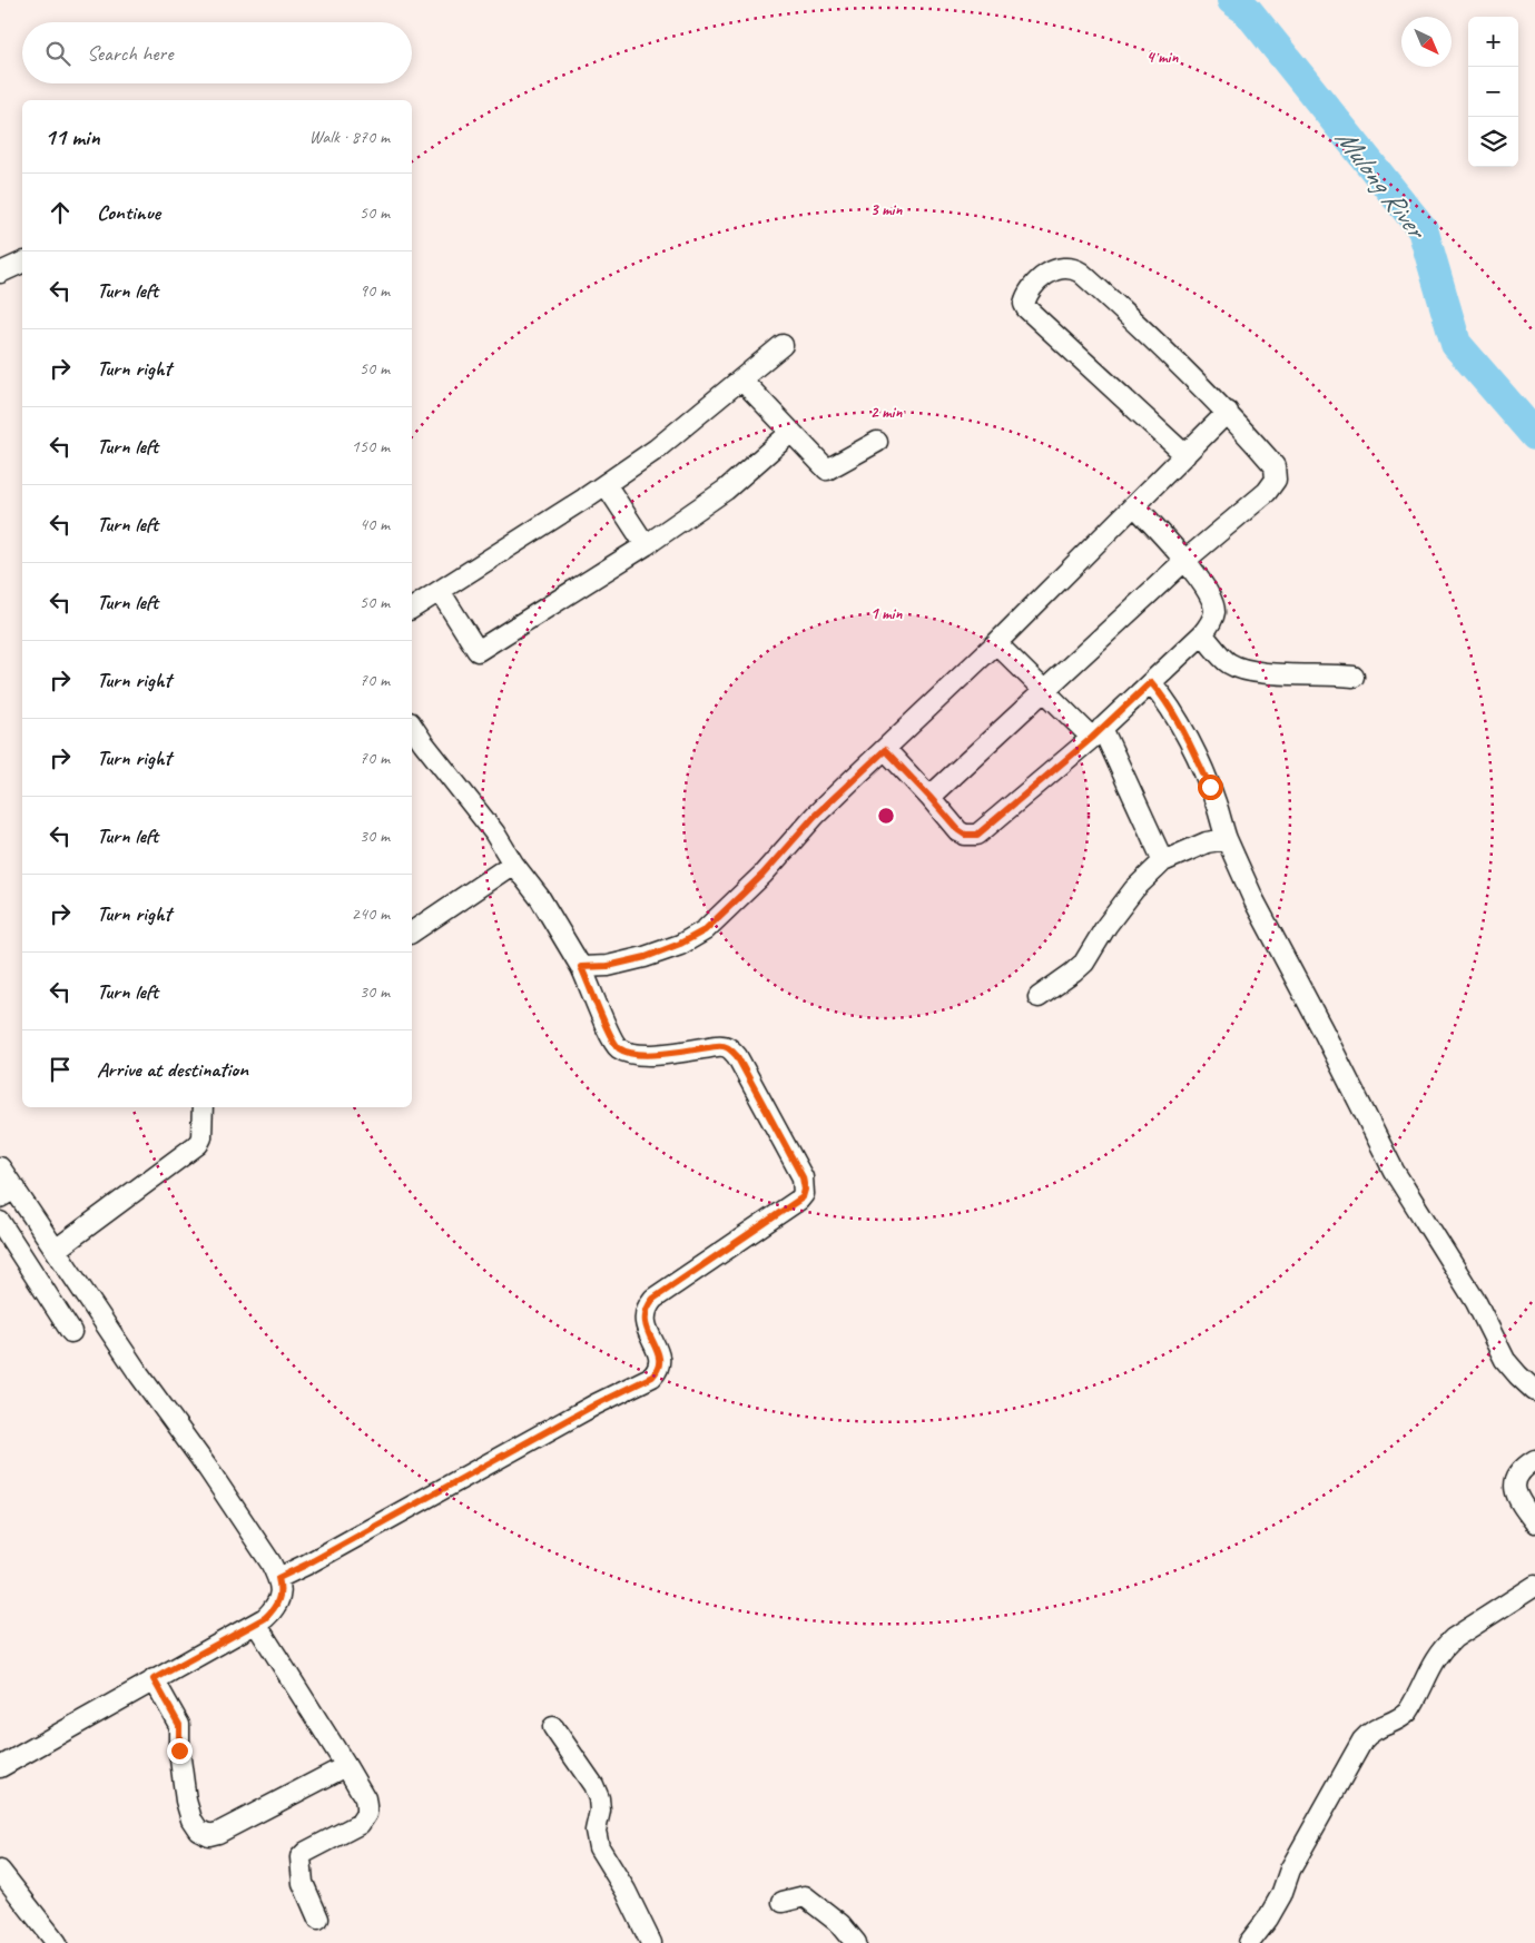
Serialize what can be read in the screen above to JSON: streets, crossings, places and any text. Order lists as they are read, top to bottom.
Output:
{
  "water": ["Mulong River"],
  "north": "bottom right",
  "page": {
    "map_buttons": ["+", "−"],
    "search": "Search here",
    "heading": ["11 min", "Walk · 870 m"],
    "list": [
      ["Continue", "50 m"],
      ["Turn left", "90 m"],
      ["Turn right", "50 m"],
      ["Turn left", "150 m"],
      ["Turn left", "40 m"],
      ["Turn left", "50 m"],
      ["Turn right", "70 m"],
      ["Turn right", "70 m"],
      ["Turn left", "30 m"],
      ["Turn right", "240 m"],
      ["Turn left", "30 m"],
      "Arrive at destination"
    ]
  },
  "rings": [
    "4 min",
    "3 min",
    "2 min",
    "1 min"
  ]
}
